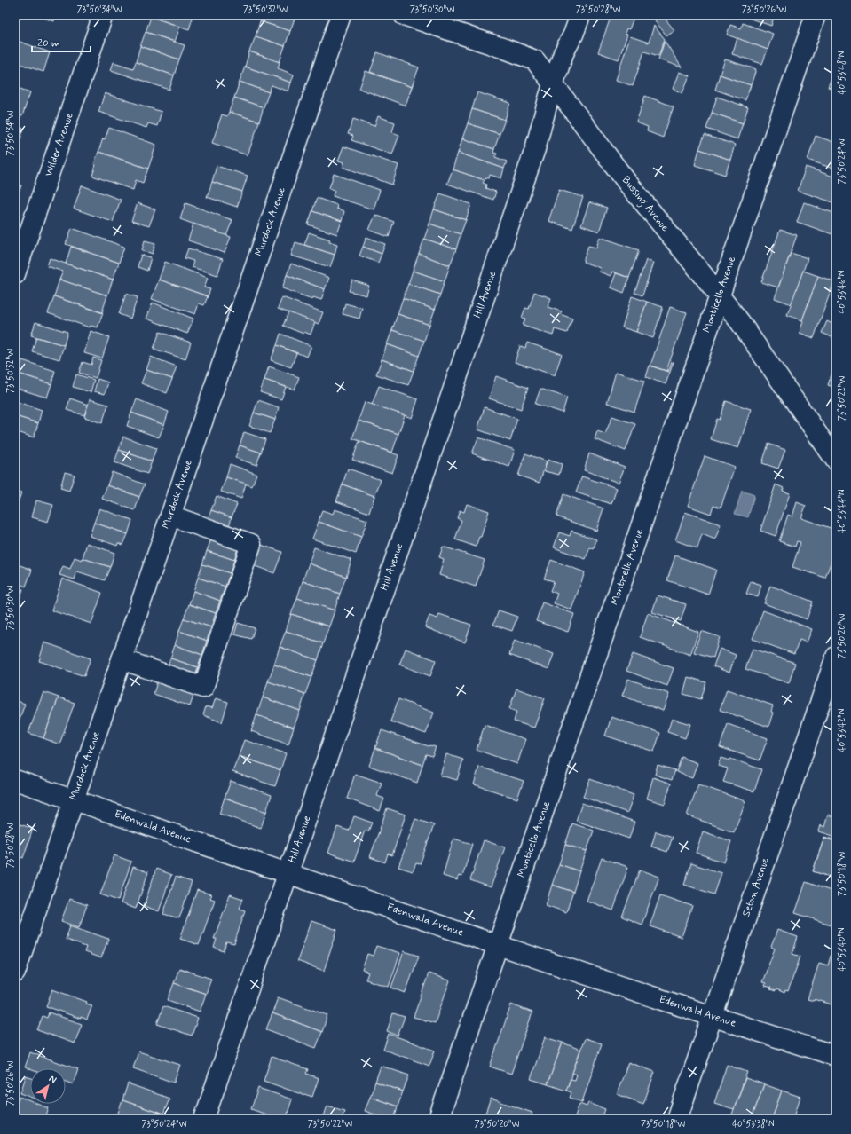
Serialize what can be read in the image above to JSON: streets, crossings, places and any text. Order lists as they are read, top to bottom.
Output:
{
  "streets": {
    "street": [
      "Wilder Avenue",
      "Bussing Avenue",
      "Murdock Avenue",
      "Hill Avenue",
      "Monticello Avenue",
      "Edenwald Avenue",
      "Seton Avenue"
    ]
  },
  "crossings": [
    ["Bussing Avenue", "Hill Avenue"],
    ["Bussing Avenue", "Monticello Avenue"],
    ["Murdock Avenue", "Edenwald Avenue"],
    ["Hill Avenue", "Edenwald Avenue"],
    ["Monticello Avenue", "Edenwald Avenue"],
    ["Edenwald Avenue", "Seton Avenue"]
  ],
  "scale_bar": "20 m",
  "north": "top right",
  "coordinates": [
    "73°50'34\"W",
    "73°50'32\"W",
    "73°50'30\"W",
    "73°50'28\"W",
    "73°50'26\"W",
    "40°53'48\"N",
    "73°50'24\"W",
    "40°53'46\"N",
    "73°50'22\"W",
    "40°53'44\"N",
    "73°50'20\"W",
    "40°53'42\"N",
    "73°50'18\"W",
    "40°53'40\"N",
    "40°53'38\"N"
  ]
}
